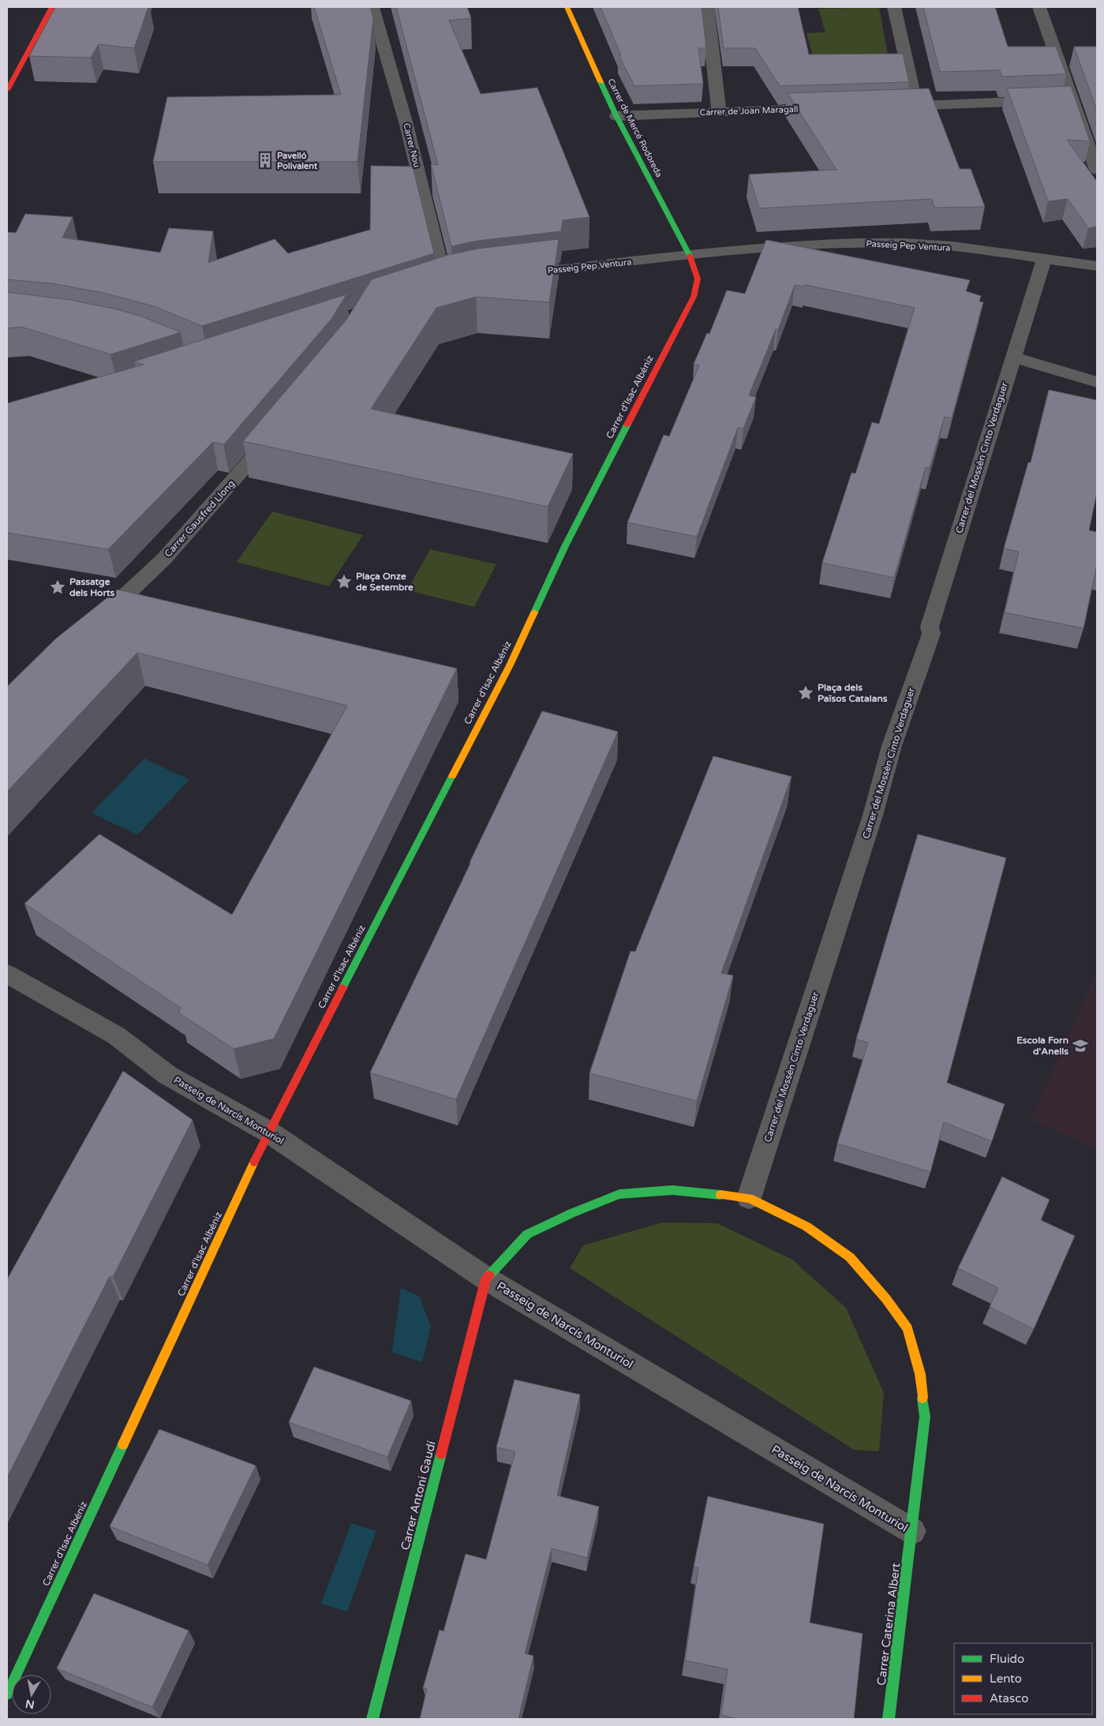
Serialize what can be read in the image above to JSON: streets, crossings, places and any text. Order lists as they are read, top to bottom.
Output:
{
  "streets": {
    "street": [
      "Carrer de Joan Maragall",
      "Carrer de Mercé Rodoreda",
      "Carrer Nou",
      "Passeig Pep Ventura",
      "Carrer d'Isac Albéniz",
      "Carrer del Mossèn Cinto Verdaguer",
      "Carrer Gausfred Llong",
      "Passeig de Narcís Monturiol",
      "Carrer Antoni Gaudí",
      "Carrer Caterina Albert"
    ]
  },
  "crossings": [
    ["Carrer de Joan Maragall", "Carrer de Mercé Rodoreda"],
    ["Carrer de Mercé Rodoreda", "Passeig Pep Ventura"],
    ["Carrer de Mercé Rodoreda", "Carrer d'Isac Albéniz"],
    ["Passeig Pep Ventura", "Carrer d'Isac Albéniz"],
    ["Passeig Pep Ventura", "Carrer del Mossèn Cinto Verdaguer"],
    ["Carrer d'Isac Albéniz", "Passeig de Narcís Monturiol"],
    ["Carrer del Mossèn Cinto Verdaguer", "Passeig de Narcís Monturiol"],
    ["Passeig de Narcís Monturiol", "Carrer Antoni Gaudí"],
    ["Passeig de Narcís Monturiol", "Carrer Caterina Albert"]
  ],
  "places": {
    "building": ["Pavelló Polivalent"],
    "place": ["Plaça Onze de Setembre", "Passatge dels Horts", "Plaça dels Països Catalans"],
    "school or university": ["Escola Forn d'Anells"]
  },
  "legend": ["Fluido", "Lento", "Atasco"],
  "north": "bottom"
}
